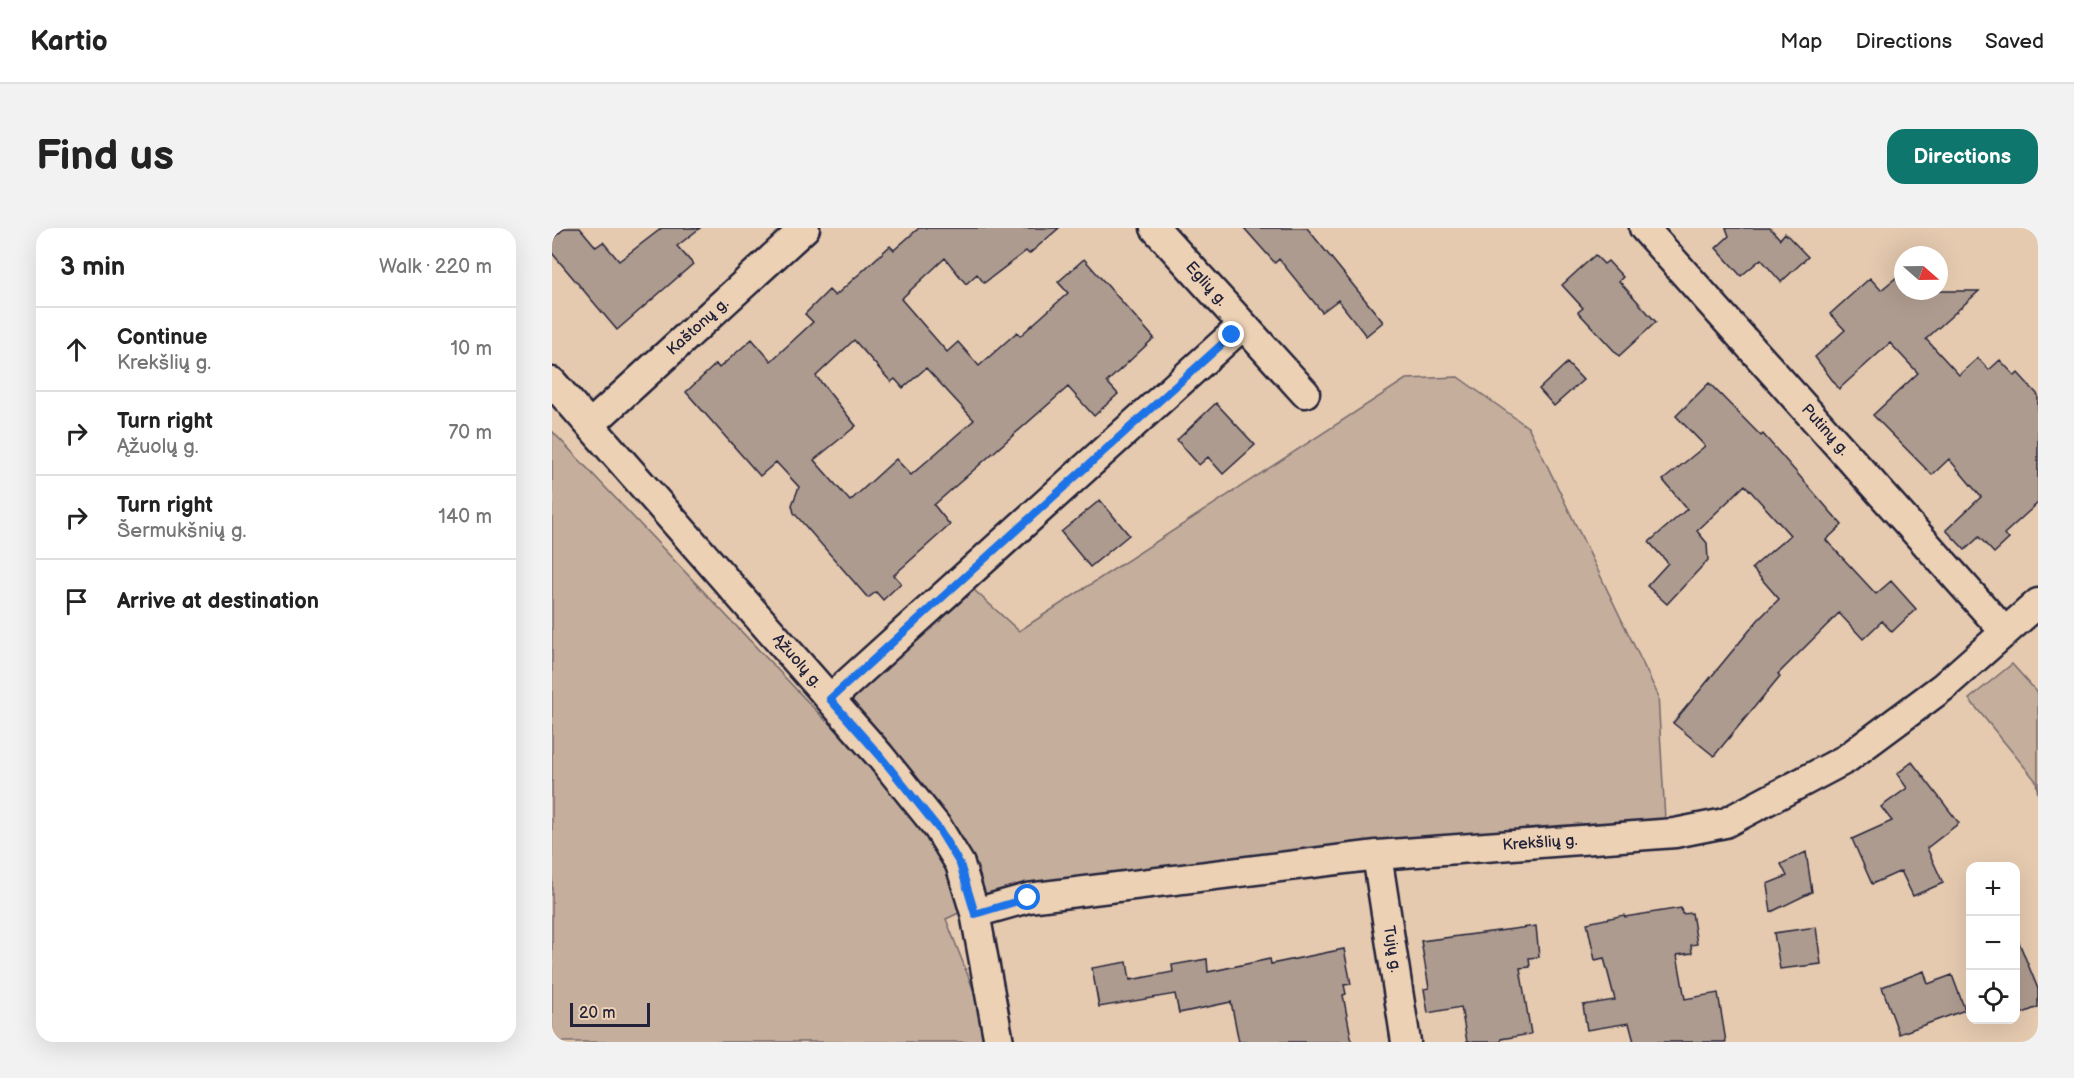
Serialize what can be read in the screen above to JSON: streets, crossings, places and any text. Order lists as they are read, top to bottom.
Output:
{
  "streets": {
    "street": [
      "Eglių g.",
      "Kaštonų g.",
      "Putinų g.",
      "Ąžuolų g.",
      "Krekšlių g.",
      "Tujų g."
    ]
  },
  "crossings": [
    ["Kaštonų g.", "Ąžuolų g."],
    ["Putinų g.", "Krekšlių g."],
    ["Ąžuolų g.", "Krekšlių g."],
    ["Krekšlių g.", "Tujų g."]
  ],
  "scale_bar": "20 m",
  "north": "right",
  "page": {
    "header": "Kartio",
    "nav": ["Map", "Directions", "Saved"],
    "buttons": "Directions",
    "title": "Find us",
    "heading": ["3 min", "Walk · 220 m"],
    "list": [
      ["Continue", "Krekšlių g.", "10 m"],
      ["Turn right", "Ąžuolų g.", "70 m"],
      ["Turn right", "Šermukšnių g.", "140 m"],
      "Arrive at destination"
    ],
    "map_buttons": ["+", "−"],
    "scale": "20 m"
  }
}
